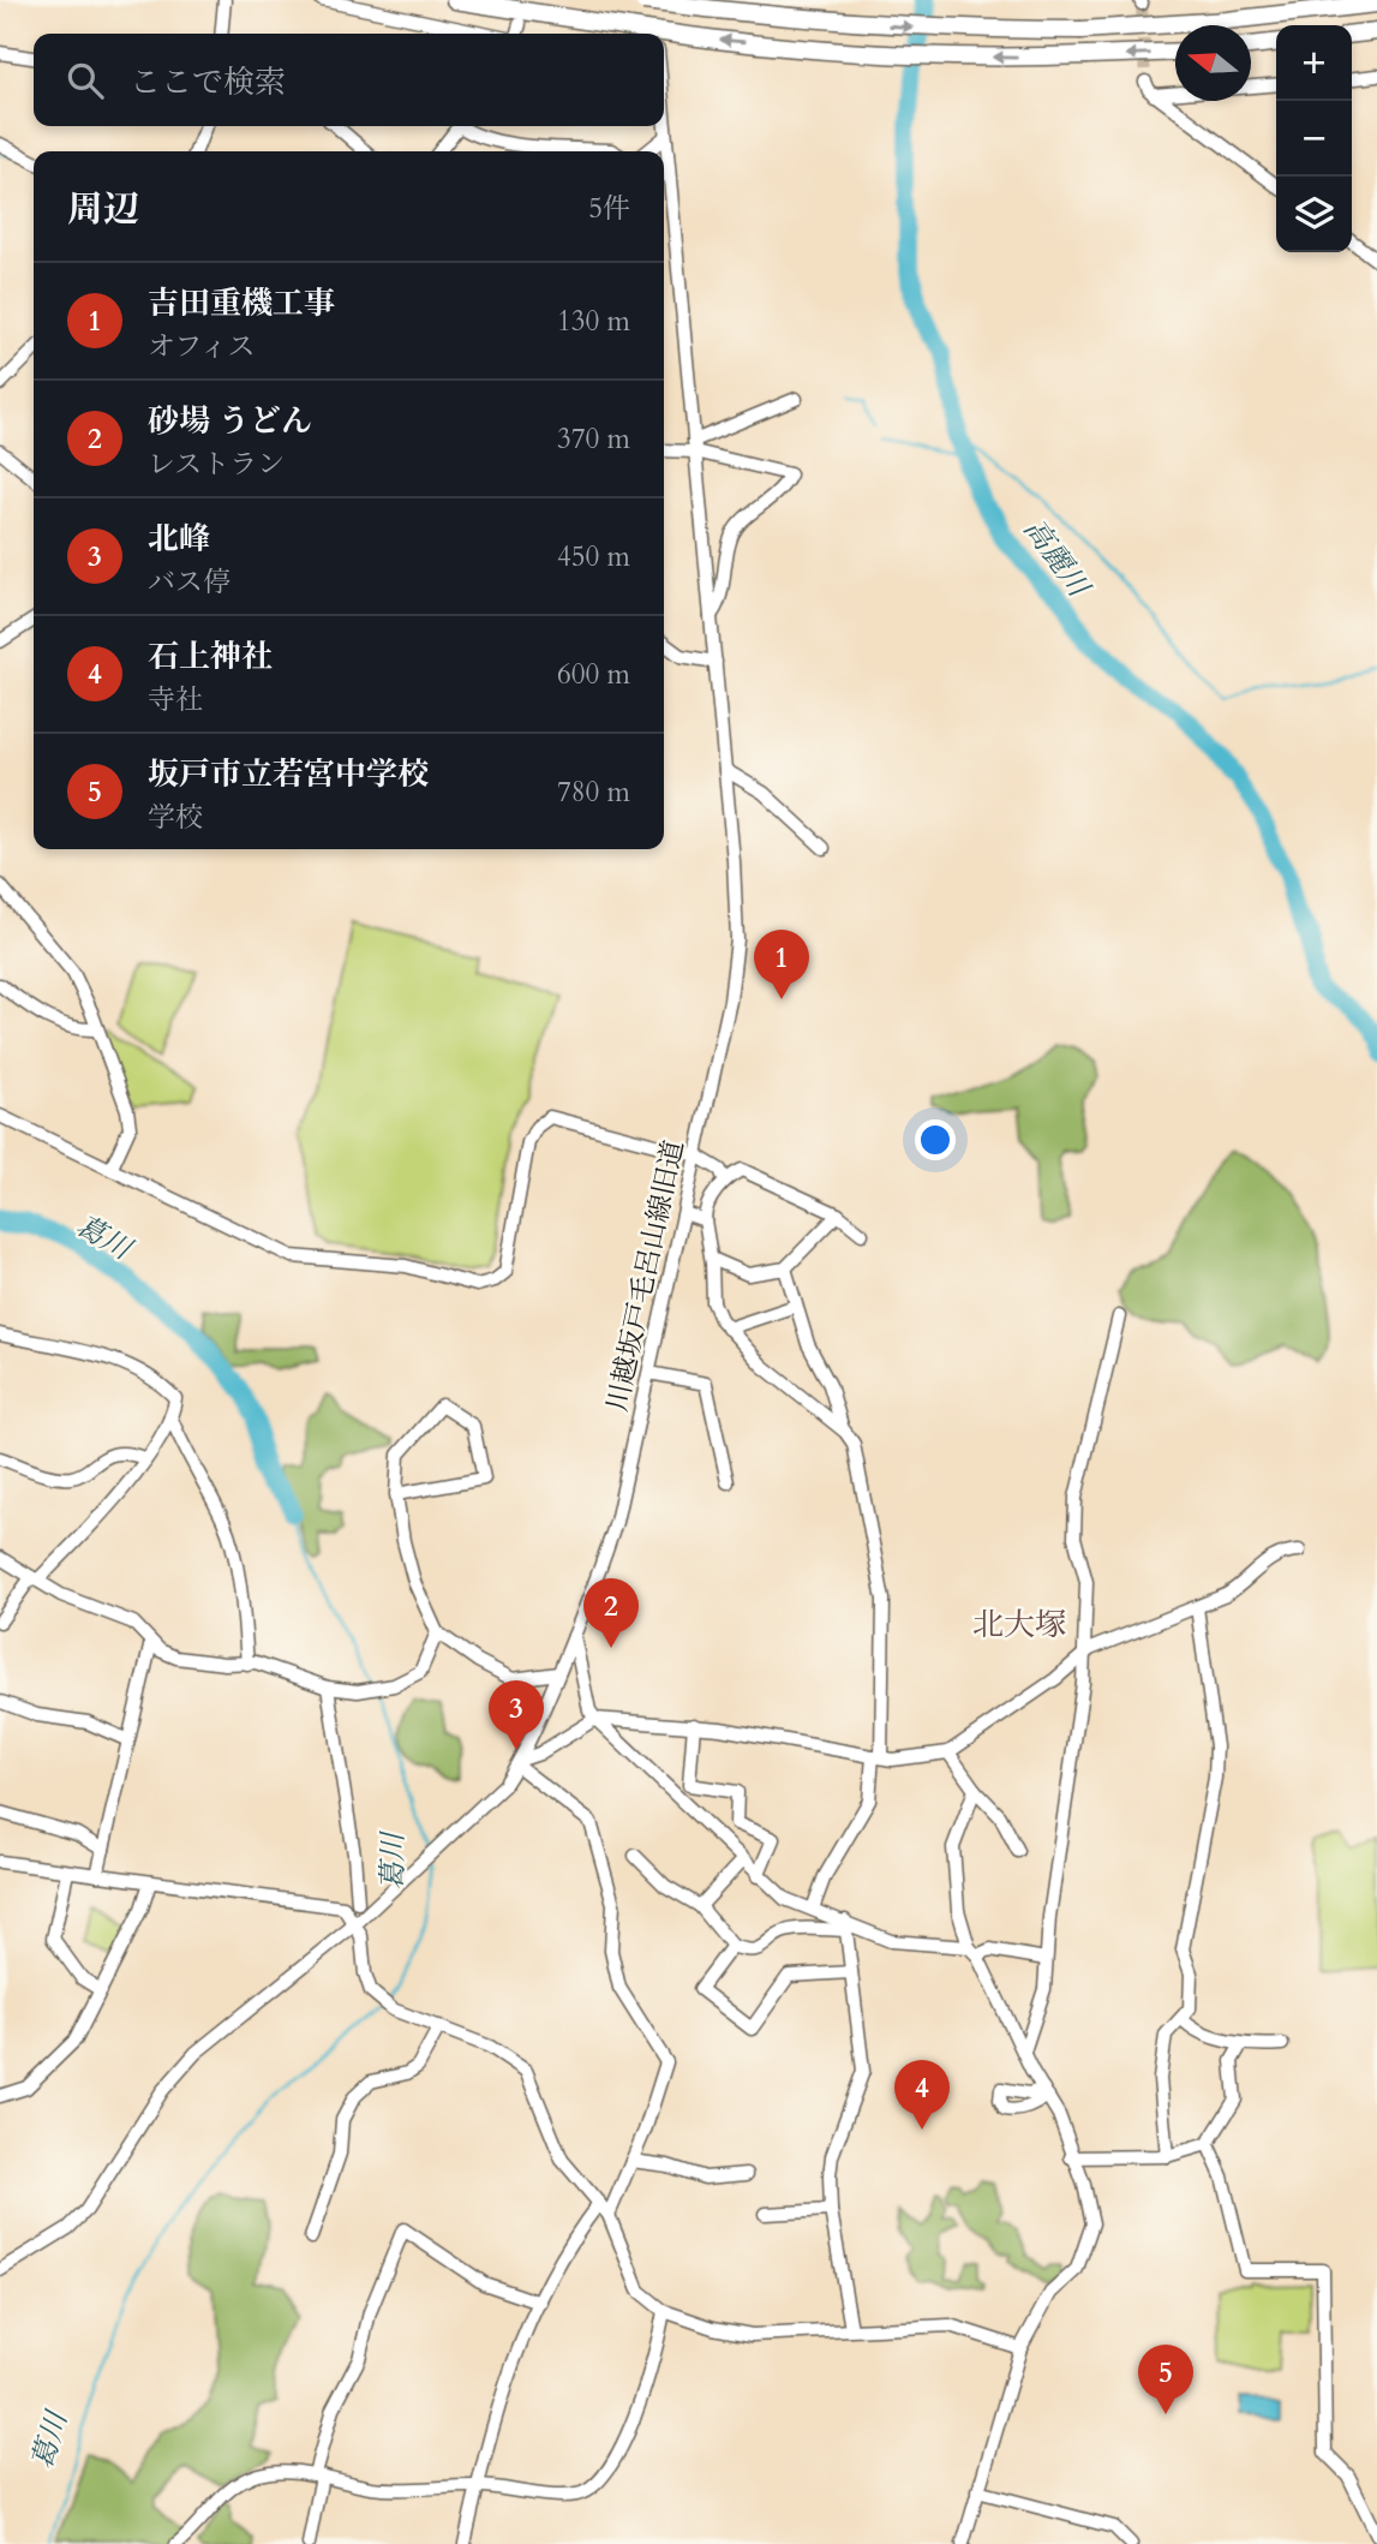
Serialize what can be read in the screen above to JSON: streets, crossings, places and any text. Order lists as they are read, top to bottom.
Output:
{
  "streets": {
    "street": ["川越坂戸毛呂山線旧道"]
  },
  "districts": ["北大塚"],
  "water": ["高麗川", "葛川"],
  "north": "left",
  "page": {
    "map_buttons": ["+", "−"],
    "search": "ここで検索",
    "heading": ["周辺", "5件"],
    "list": [
      {
        "mark": "1",
        "name": "吉田重機工事",
        "note": "オフィス",
        "value": "130 m"
      },
      {
        "mark": "2",
        "name": "砂場 うどん",
        "note": "レストラン",
        "value": "370 m"
      },
      {
        "mark": "3",
        "name": "北峰",
        "note": "バス停",
        "value": "450 m"
      },
      {
        "mark": "4",
        "name": "石上神社",
        "note": "寺社",
        "value": "600 m"
      },
      {
        "mark": "5",
        "name": "坂戸市立若宮中学校",
        "note": "学校",
        "value": "780 m"
      }
    ],
    "pins": [
      "1",
      "2",
      "3",
      "4",
      "5"
    ]
  }
}
